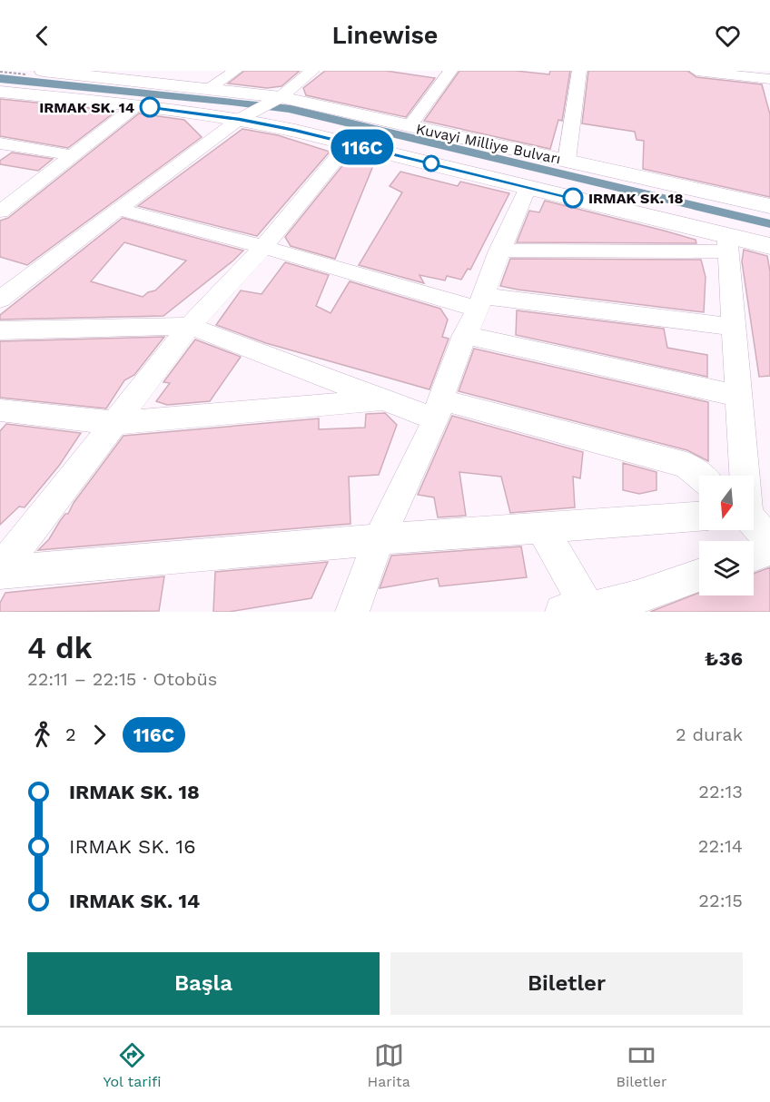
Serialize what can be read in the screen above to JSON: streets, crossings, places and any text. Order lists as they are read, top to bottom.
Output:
{
  "streets": {
    "main road": ["Kuvayi Milliye Bulvarı"]
  },
  "places": ["IRMAK SK. 14", "IRMAK SK. 18"],
  "lines": ["bus line 116C"],
  "north": "bottom",
  "page": {
    "header": "Linewise",
    "on_map": "116C",
    "heading": ["4 dk", "22:11 – 22:15 · Otobüs", "₺36"],
    "legs": ["2", "116C", "2 durak"],
    "list": [
      {
        "name": "IRMAK SK. 18",
        "value": "22:13"
      },
      {
        "name": "IRMAK SK. 16",
        "value": "22:14"
      },
      {
        "name": "IRMAK SK. 14",
        "value": "22:15"
      }
    ],
    "buttons": ["Başla", "Biletler"],
    "tabs": ["Yol tarifi", "Harita", "Biletler"]
  }
}
